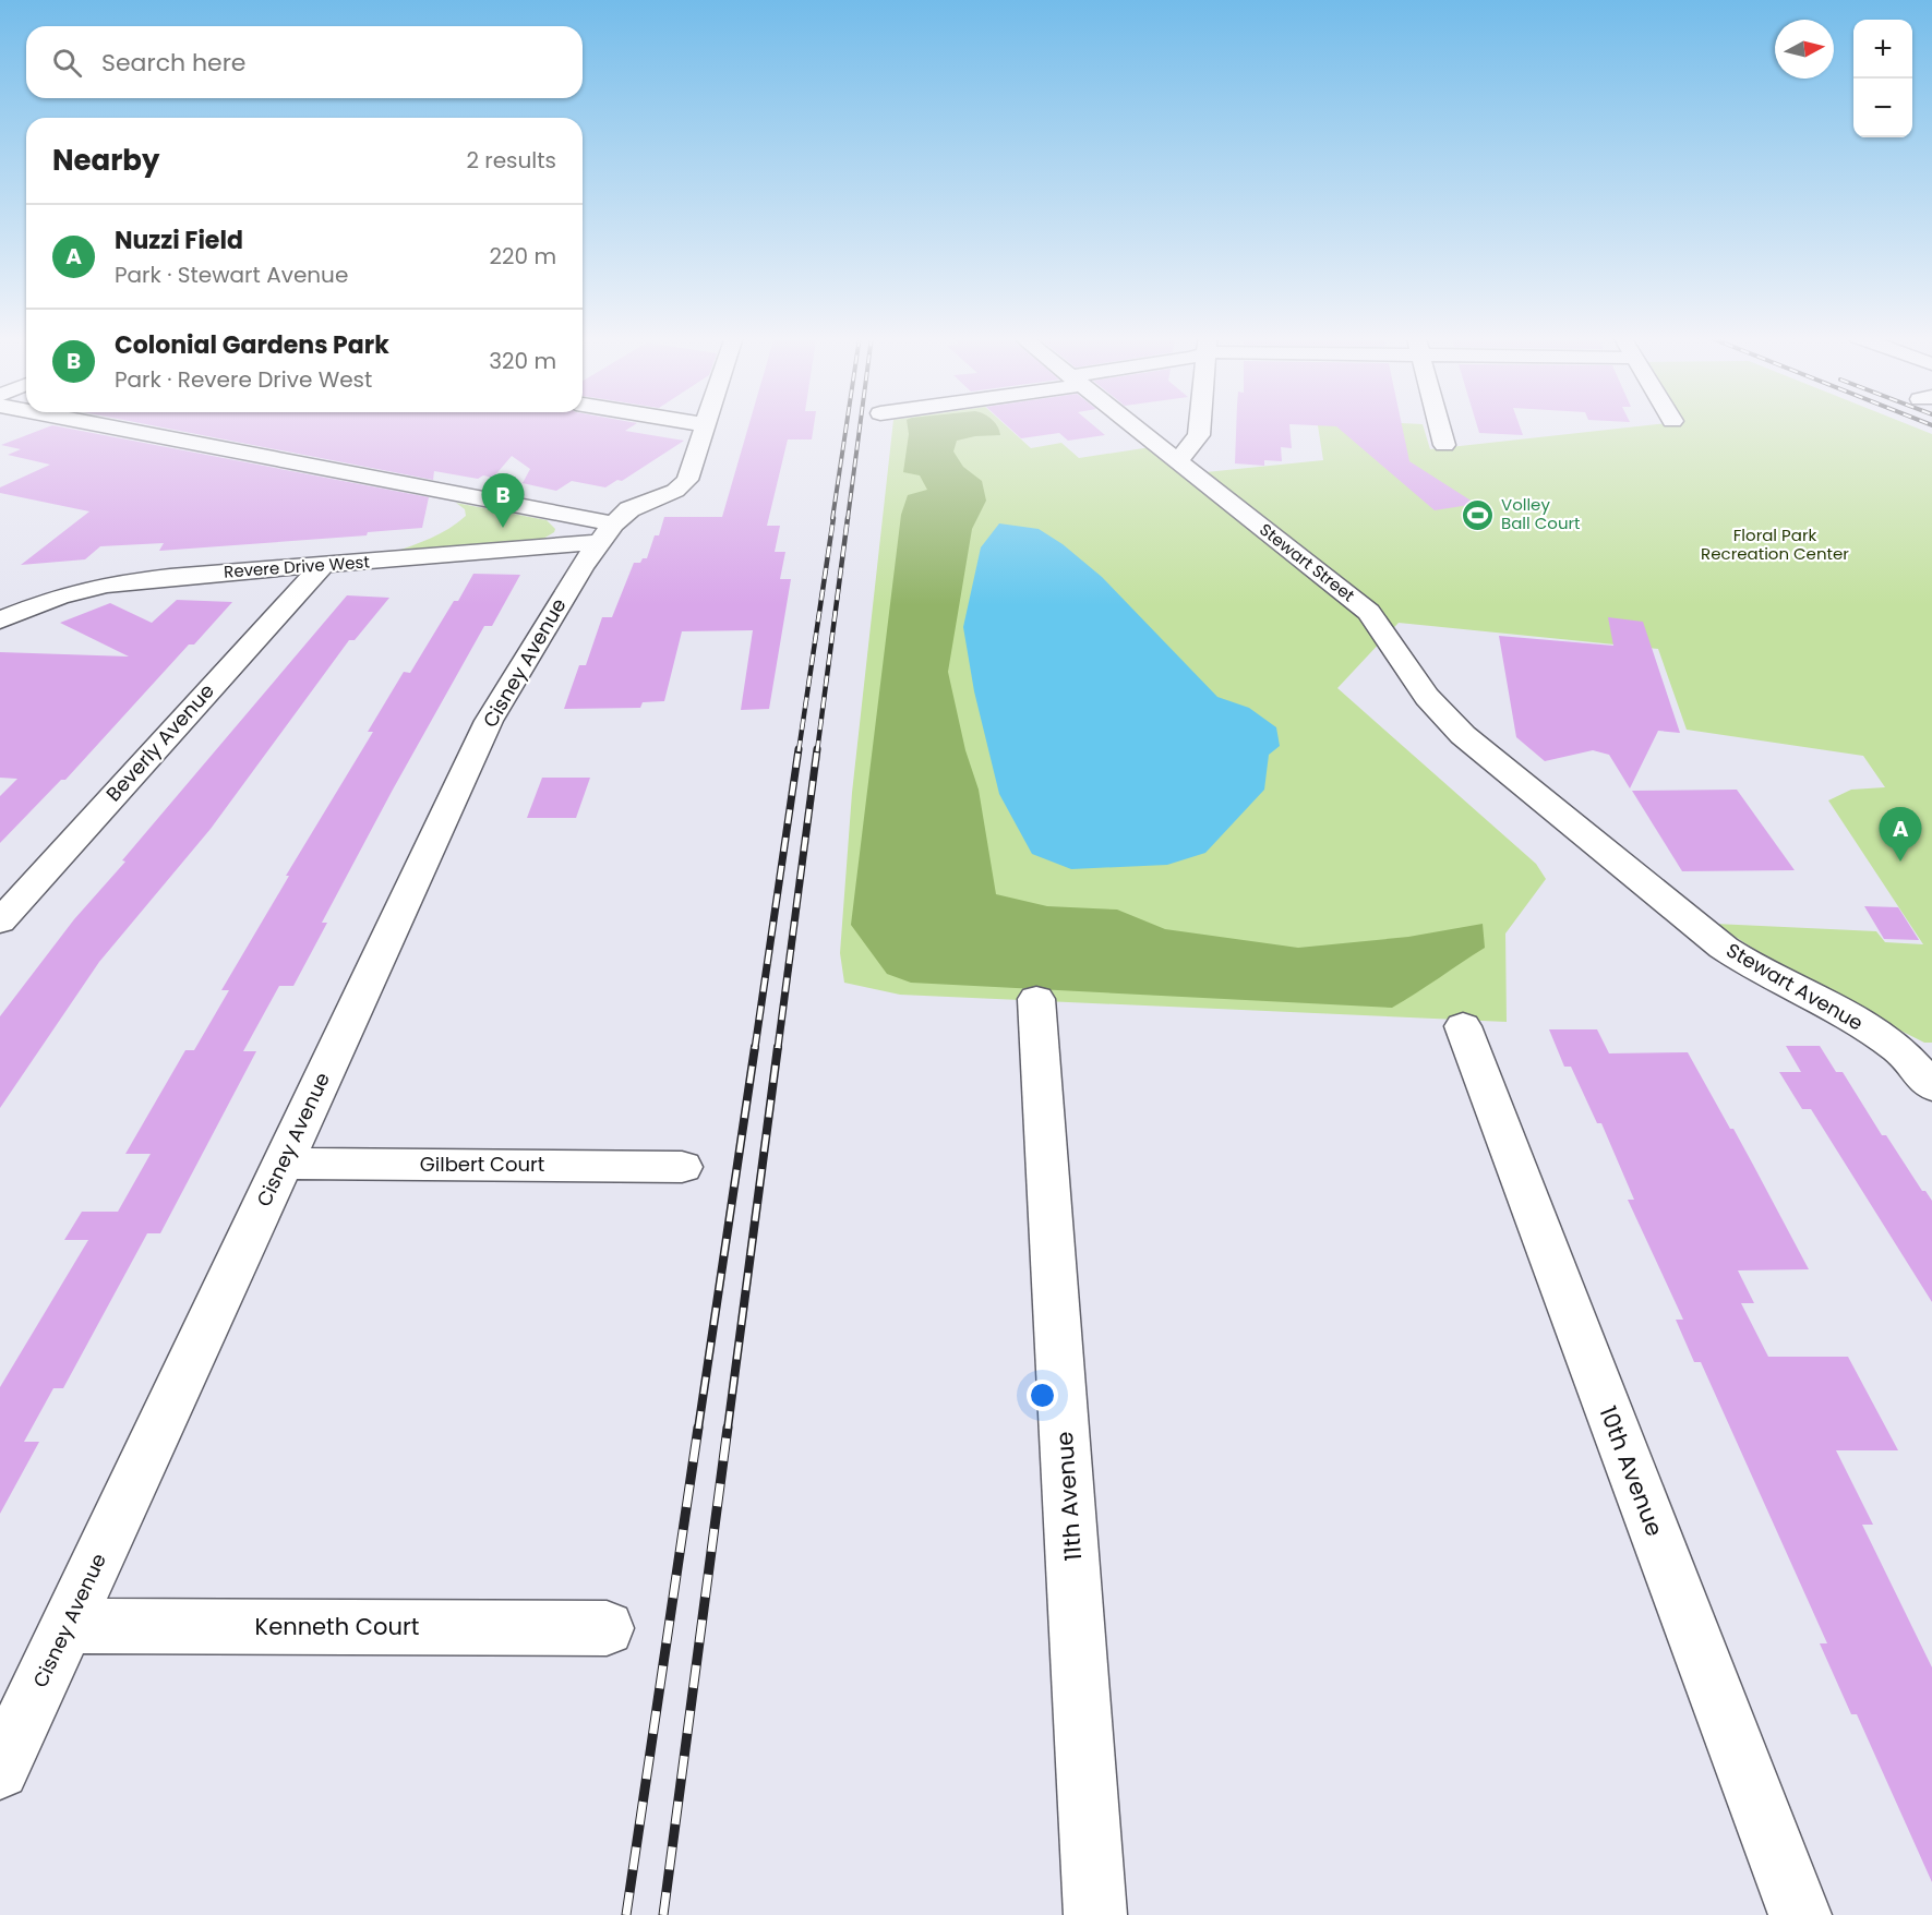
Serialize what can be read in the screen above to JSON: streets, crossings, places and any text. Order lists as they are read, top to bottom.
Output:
{
  "streets": {
    "street": [
      "Stewart Street",
      "Revere Drive West",
      "Cisney Avenue",
      "Beverly Avenue",
      "Stewart Avenue",
      "Gilbert Court",
      "10th Avenue",
      "11th Avenue",
      "Kenneth Court"
    ]
  },
  "crossings": [
    ["Stewart Street", "Stewart Avenue"],
    ["Revere Drive West", "Cisney Avenue"],
    ["Revere Drive West", "Beverly Avenue"],
    ["Cisney Avenue", "Gilbert Court"],
    ["Cisney Avenue", "Kenneth Court"]
  ],
  "parks": ["Floral Park Recreation Center"],
  "places": {
    "sports": ["Volley Ball Court"]
  },
  "north": "right",
  "page": {
    "map_buttons": ["+", "−"],
    "search": "Search here",
    "heading": ["Nearby", "2 results"],
    "list": [
      {
        "mark": "A",
        "name": "Nuzzi Field",
        "note": "Park · Stewart Avenue",
        "value": "220 m"
      },
      {
        "mark": "B",
        "name": "Colonial Gardens Park",
        "note": "Park · Revere Drive West",
        "value": "320 m"
      }
    ],
    "pins": ["B", "A"]
  }
}
